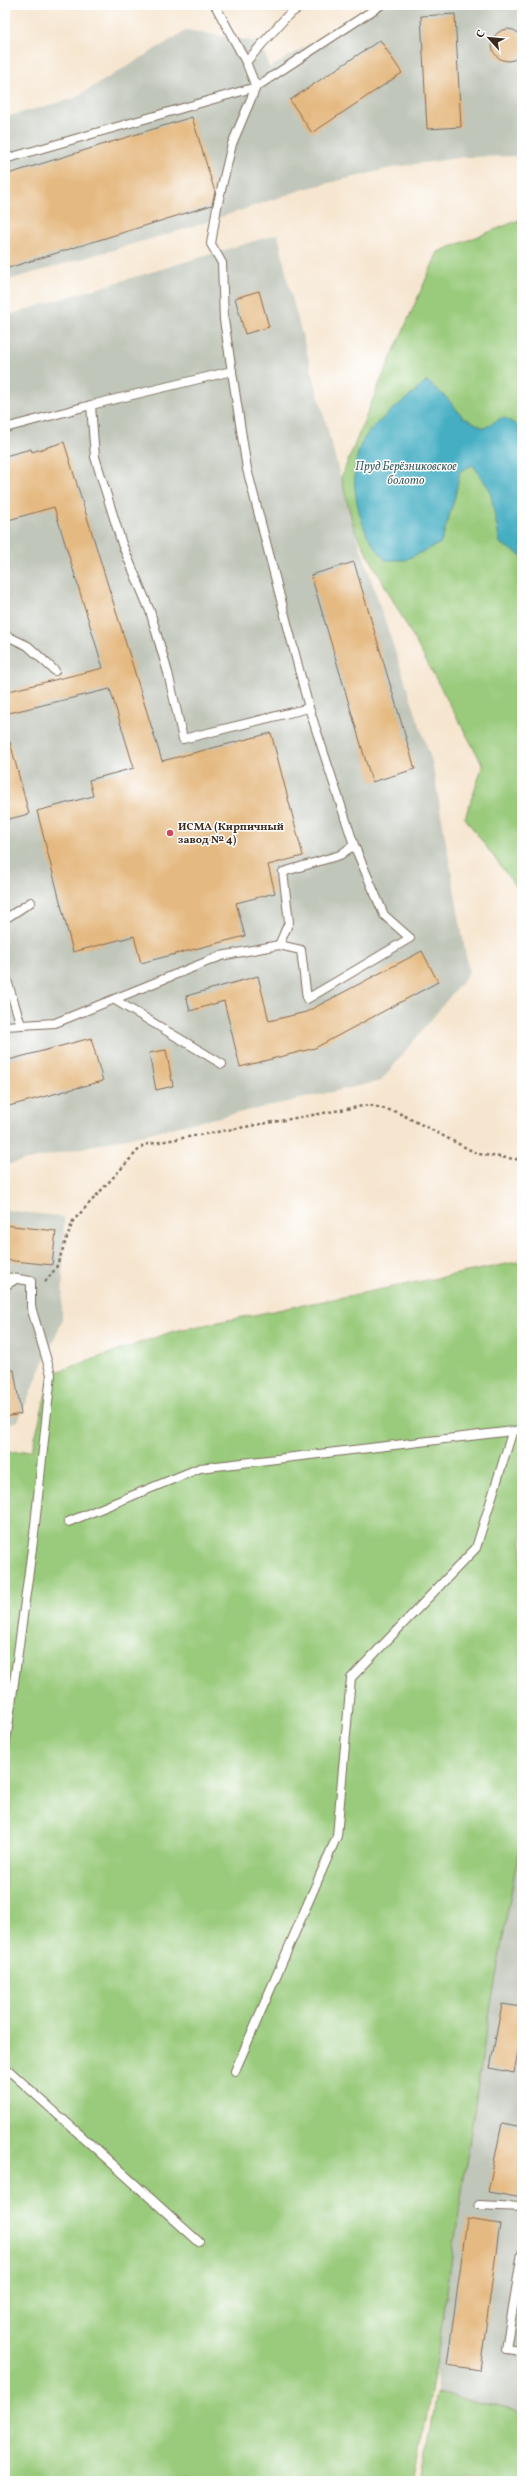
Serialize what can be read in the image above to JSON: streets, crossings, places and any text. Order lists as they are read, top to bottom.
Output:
{
  "water": ["Пруд Берёзниковское болото"],
  "places": ["ИСМА (Кирпичный завод № 4)"],
  "north": "top left"
}
